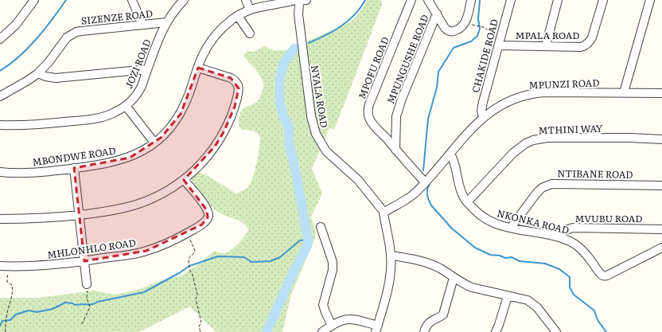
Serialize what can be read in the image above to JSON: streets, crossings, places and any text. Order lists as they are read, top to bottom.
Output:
{
  "streets": {
    "street": [
      "SIZENZE ROAD",
      "MPALA ROAD",
      "CHAKIDE ROAD",
      "MPUNGUSHE ROAD",
      "JOZI ROAD",
      "MPOFU ROAD",
      "MPUNZI ROAD",
      "NYALA ROAD",
      "MTHINI WAY",
      "MBONDWE ROAD",
      "NTIBANE ROAD",
      "MVUBU ROAD",
      "NKONKA ROAD",
      "MHLONHLO ROAD"
    ]
  },
  "crossings": [
    ["SIZENZE ROAD", "JOZI ROAD"],
    ["MPALA ROAD", "CHAKIDE ROAD"],
    ["CHAKIDE ROAD", "MPUNZI ROAD"],
    ["MPUNGUSHE ROAD", "MPOFU ROAD"],
    ["MPOFU ROAD", "MPUNZI ROAD"],
    ["MPUNZI ROAD", "NYALA ROAD"],
    ["MPUNZI ROAD", "NKONKA ROAD"],
    ["NYALA ROAD", "MBONDWE ROAD"],
    ["MTHINI WAY", "NKONKA ROAD"],
    ["NTIBANE ROAD", "NKONKA ROAD"],
    ["MVUBU ROAD", "NKONKA ROAD"]
  ]
}
